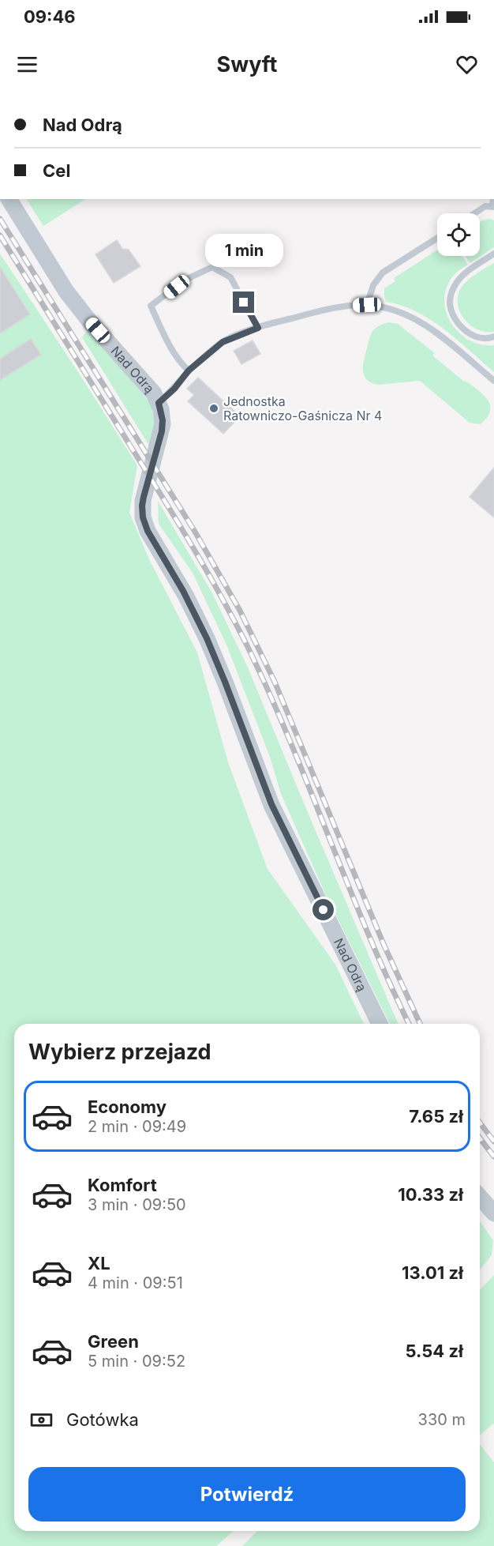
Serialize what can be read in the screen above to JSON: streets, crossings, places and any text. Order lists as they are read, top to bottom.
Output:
{
  "streets": {
    "street": ["Nad Odrą"]
  },
  "places": ["Jednostka Ratowniczo-Gaśnicza Nr 4"],
  "page": {
    "status": "09:46",
    "header": "Swyft",
    "banner": ["Nad Odrą", "Cel"],
    "bubble": "1 min",
    "heading": "Wybierz przejazd",
    "list": [
      {
        "name": "Economy",
        "note": "2 min · 09:49",
        "value": "7.65 zł"
      },
      {
        "name": "Komfort",
        "note": "3 min · 09:50",
        "value": "10.33 zł"
      },
      {
        "name": "XL",
        "note": "4 min · 09:51",
        "value": "13.01 zł"
      },
      {
        "name": "Green",
        "note": "5 min · 09:52",
        "value": "5.54 zł"
      }
    ],
    "pay": ["Gotówka", "330 m"],
    "buttons": "Potwierdź"
  }
}
